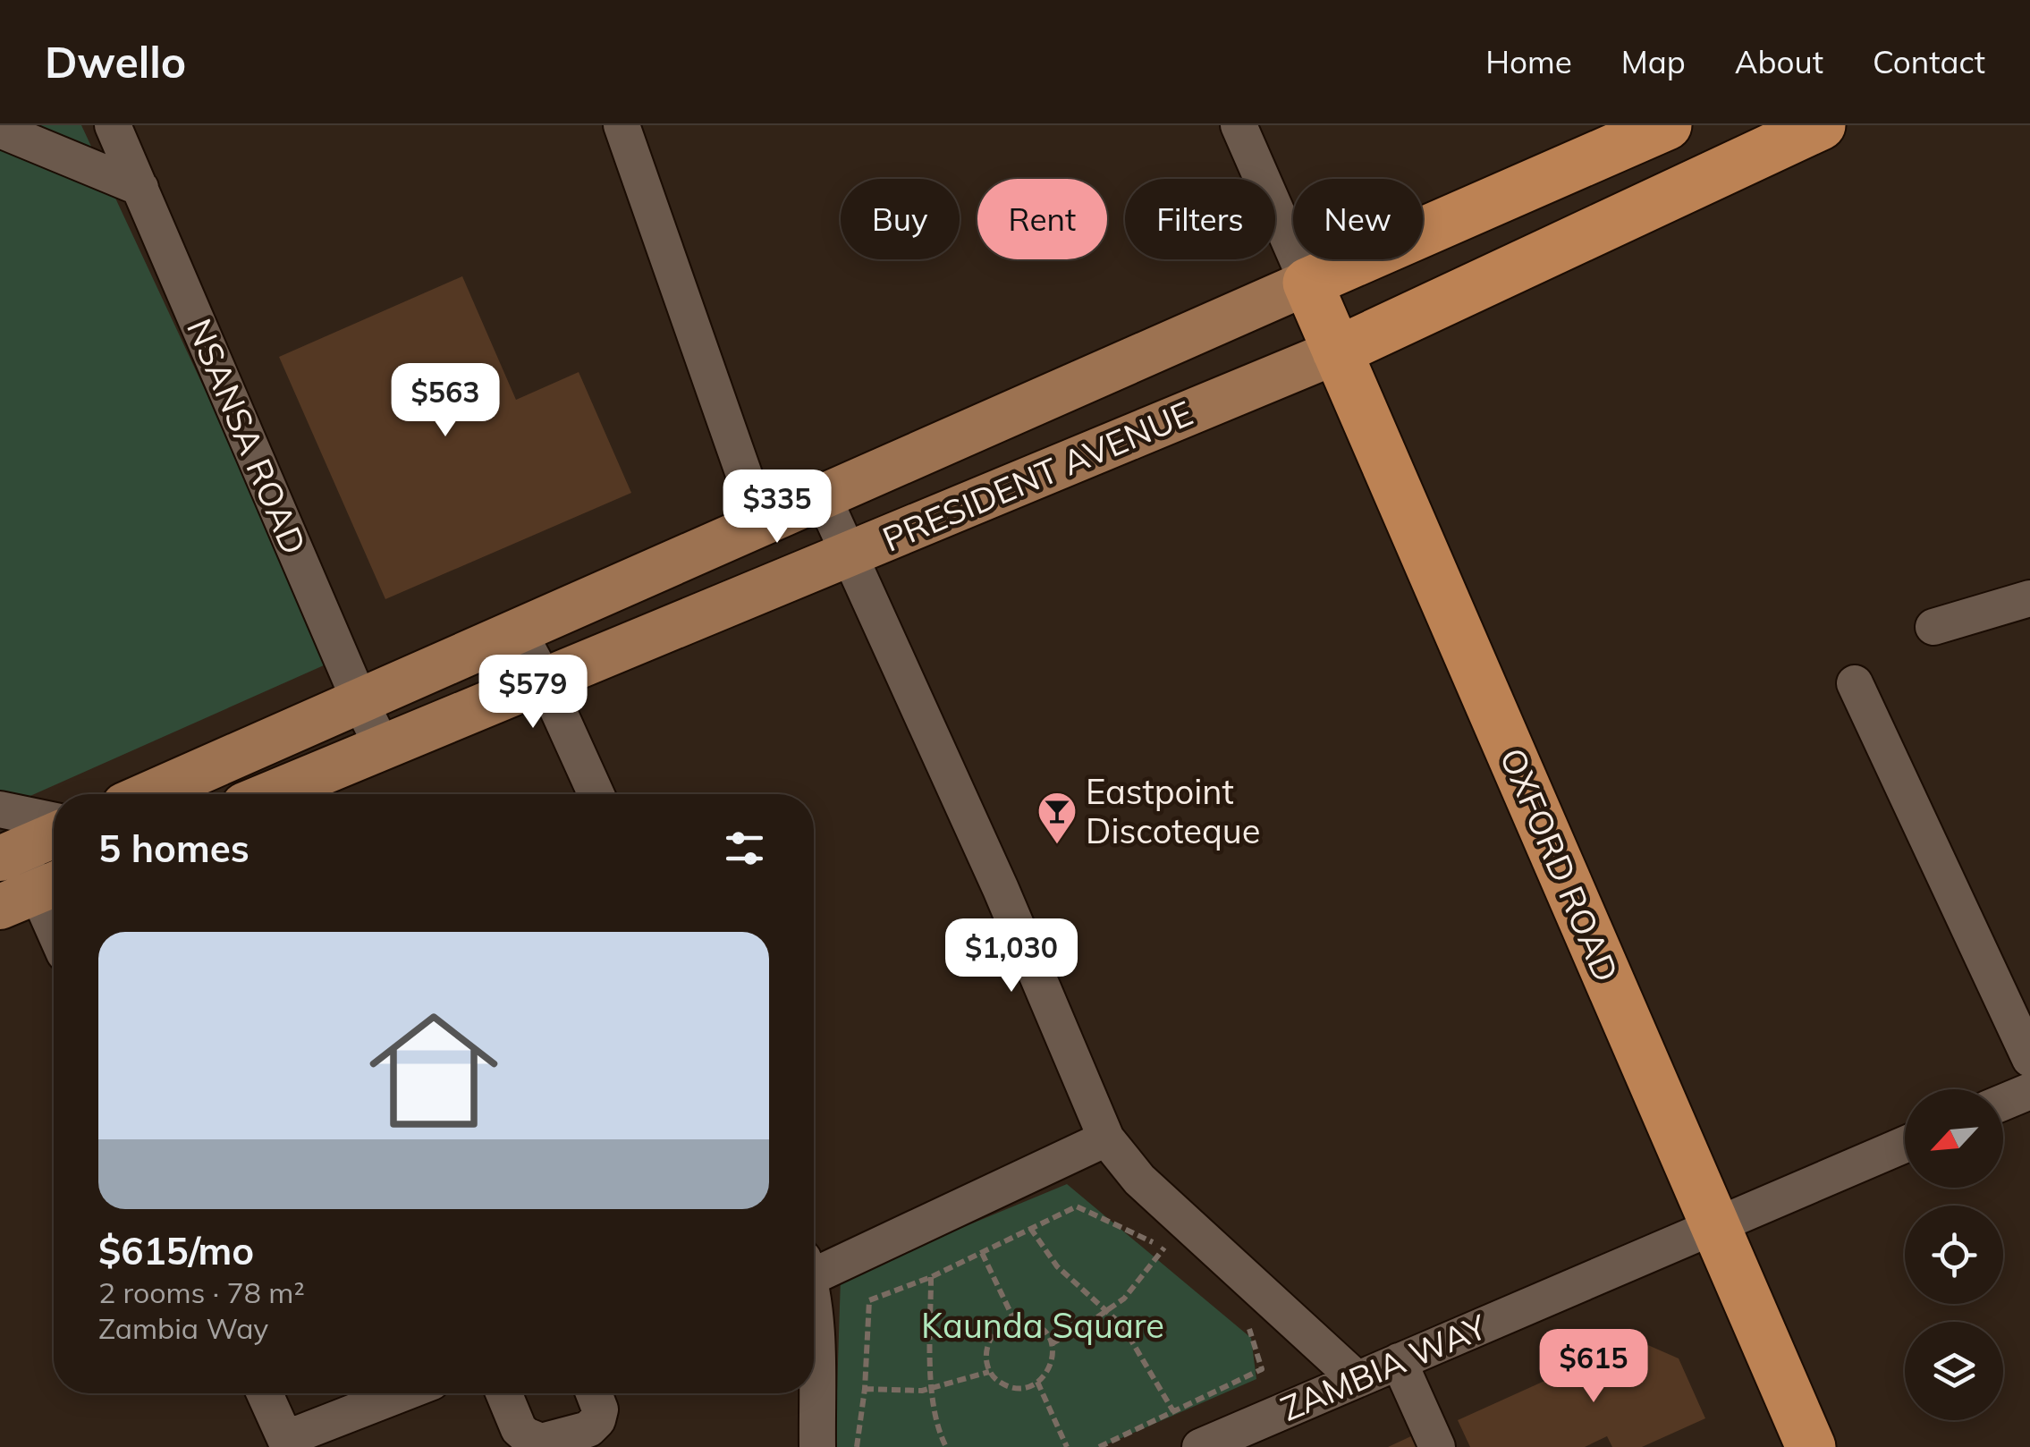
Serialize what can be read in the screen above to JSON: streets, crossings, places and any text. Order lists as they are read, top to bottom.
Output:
{
  "streets": {
    "highway": ["PRESIDENT AVENUE", "OXFORD ROAD"],
    "street": ["NSANSA ROAD", "ZAMBIA WAY"]
  },
  "crossings": [
    ["NSANSA ROAD", "PRESIDENT AVENUE"],
    ["PRESIDENT AVENUE", "OXFORD ROAD"],
    ["OXFORD ROAD", "ZAMBIA WAY"]
  ],
  "parks": ["Kaunda Square"],
  "places": {
    "bar": ["Eastpoint Discoteque"]
  },
  "north": "bottom left",
  "page": {
    "header": "Dwello",
    "nav": [
      "Home",
      "Map",
      "About",
      "Contact"
    ],
    "chip": [
      "Buy",
      "Rent",
      "Filters",
      "New"
    ],
    "price": [
      "$563",
      "$335",
      "$579",
      "$1,030",
      "$615"
    ],
    "heading": "5 homes",
    "list": [
      {
        "name": "$615/mo",
        "note": "2 rooms · 78 m² · Zambia Way"
      }
    ]
  }
}
